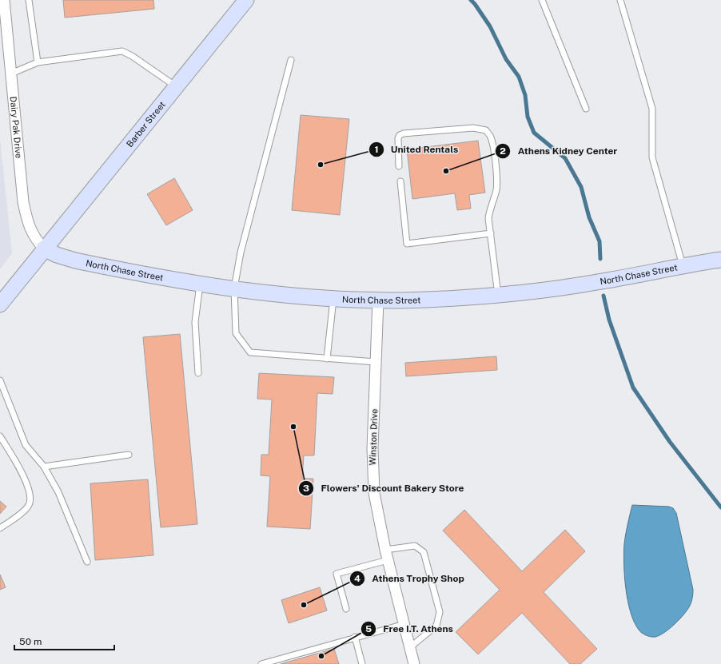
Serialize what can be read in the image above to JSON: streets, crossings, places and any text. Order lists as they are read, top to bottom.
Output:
{
  "streets": {
    "main road": ["Barber Street", "North Chase Street"],
    "street": ["Dairy Pak Drive", "Winston Drive"]
  },
  "crossings": [
    ["Barber Street", "Dairy Pak Drive"],
    ["Barber Street", "North Chase Street"],
    ["Dairy Pak Drive", "North Chase Street"],
    ["North Chase Street", "Winston Drive"]
  ],
  "places": [
    "United Rentals",
    "Athens Kidney Center",
    "Flowers' Discount Bakery Store",
    "Athens Trophy Shop",
    "Free I.T. Athens"
  ],
  "scale_bar": "50 m"
}
